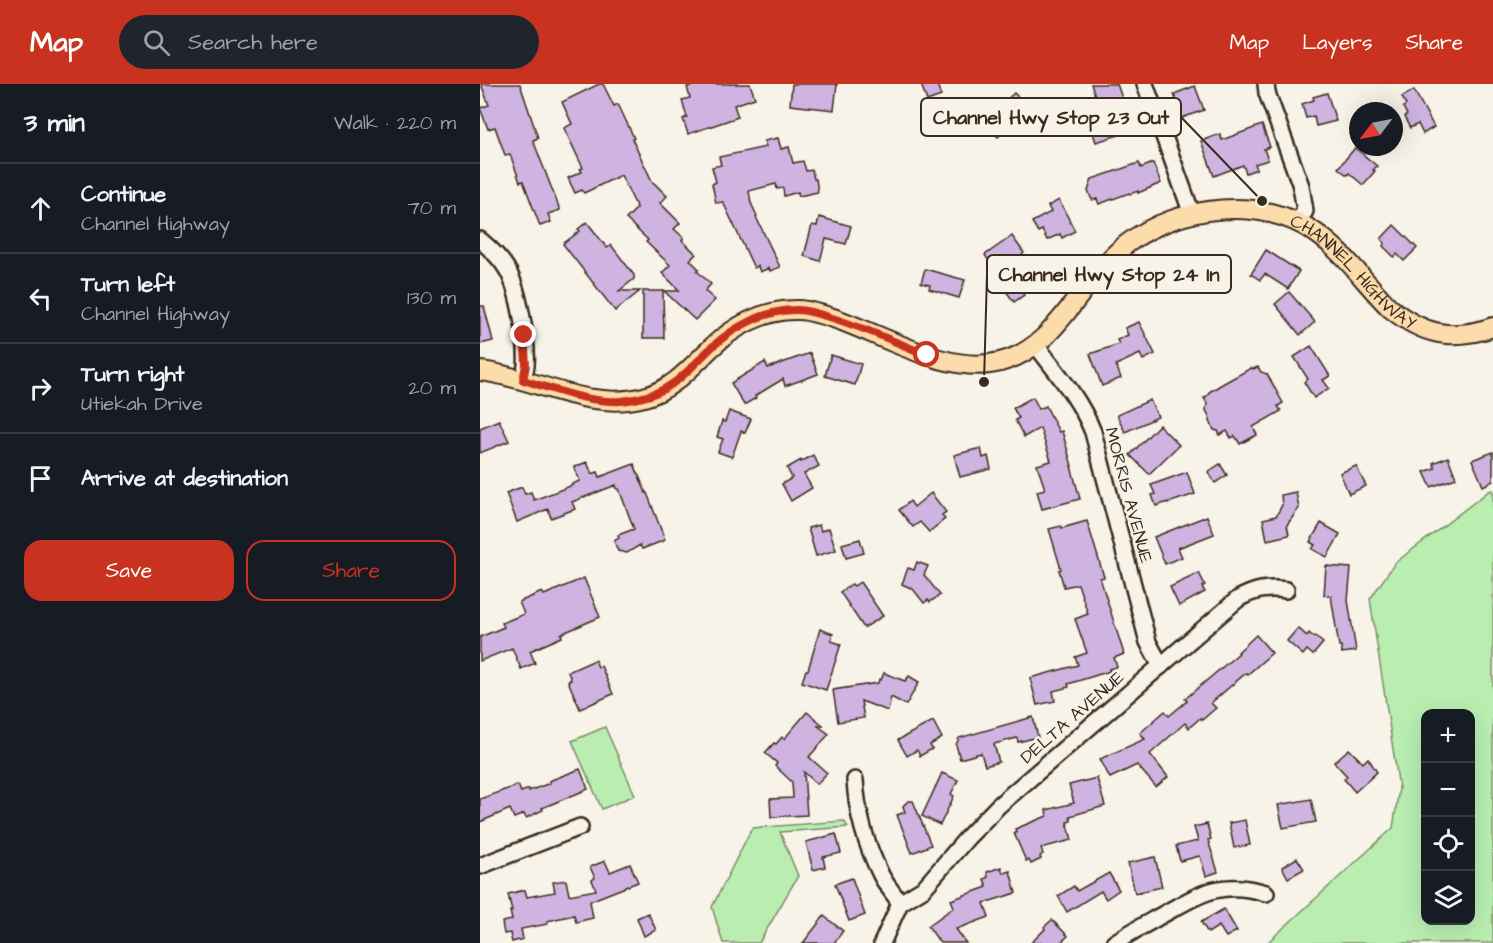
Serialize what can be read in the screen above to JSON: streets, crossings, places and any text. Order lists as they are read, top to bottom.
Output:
{
  "streets": {
    "main road": ["CHANNEL HIGHWAY"],
    "street": ["MORRIS AVENUE", "DELTA AVENUE"]
  },
  "crossings": [
    ["CHANNEL HIGHWAY", "MORRIS AVENUE"],
    ["MORRIS AVENUE", "DELTA AVENUE"]
  ],
  "places": ["Channel Hwy Stop 23 Out", "Channel Hwy Stop 24 In"],
  "north": "bottom left",
  "page": {
    "header": "Map",
    "search": "Search here",
    "nav": ["Map", "Layers", "Share"],
    "heading": ["3 min", "Walk · 220 m"],
    "list": [
      ["Continue", "Channel Highway", "70 m"],
      ["Turn left", "Channel Highway", "130 m"],
      ["Turn right", "Utiekah Drive", "20 m"],
      "Arrive at destination"
    ],
    "buttons": ["Save", "Share"],
    "map_buttons": ["+", "−"]
  }
}
